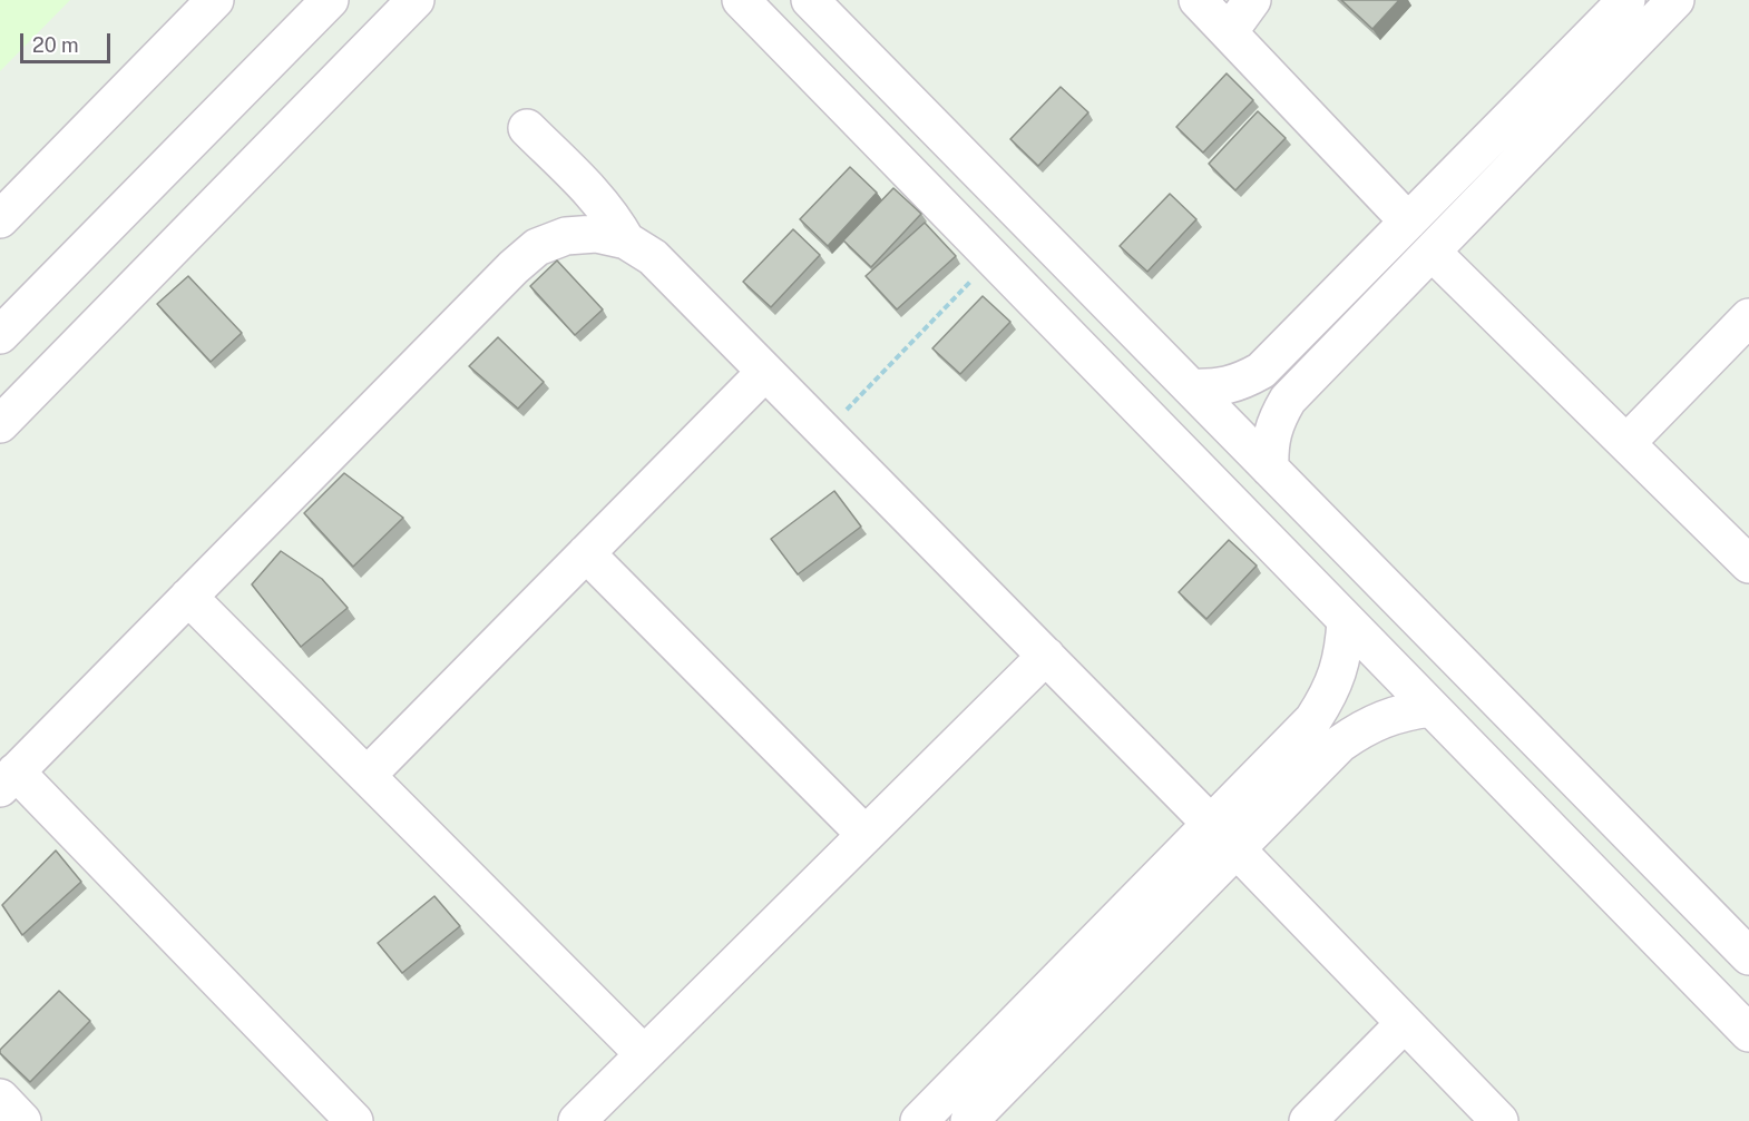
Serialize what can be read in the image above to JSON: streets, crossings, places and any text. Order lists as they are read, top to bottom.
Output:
{
  "scale_bar": "20 m"
}
